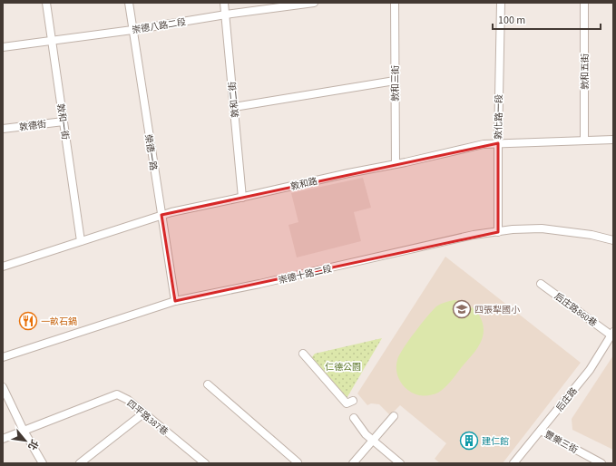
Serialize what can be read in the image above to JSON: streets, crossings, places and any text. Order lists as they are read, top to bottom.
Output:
{
  "streets": {
    "street": [
      "崇德八路二段",
      "敦和五街",
      "敦和三街",
      "敦和二街",
      "敦化路一段",
      "敦和一街",
      "敦德街",
      "榮德一路",
      "敦和路",
      "崇德十路二段",
      "后庄路860巷",
      "后庄路",
      "四平路387巷",
      "豐樂三街"
    ]
  },
  "crossings": [
    ["崇德八路二段", "敦和二街"],
    ["崇德八路二段", "敦和一街"],
    ["崇德八路二段", "榮德一路"],
    ["敦和五街", "敦和路"],
    ["敦和三街", "敦和路"],
    ["敦和二街", "敦和路"],
    ["敦化路一段", "敦和路"],
    ["敦化路一段", "崇德十路二段"],
    ["敦和一街", "敦德街"],
    ["敦和一街", "敦和路"],
    ["榮德一路", "敦和路"],
    ["榮德一路", "崇德十路二段"],
    ["后庄路860巷", "后庄路"],
    ["后庄路", "豐樂三街"]
  ],
  "parks": ["仁德公園"],
  "places": {
    "school or university": ["四張犁國小"],
    "restaurant": ["一畝石鍋"],
    "building": ["建仁館"]
  },
  "scale_bar": "100 m",
  "north": "bottom right"
}
